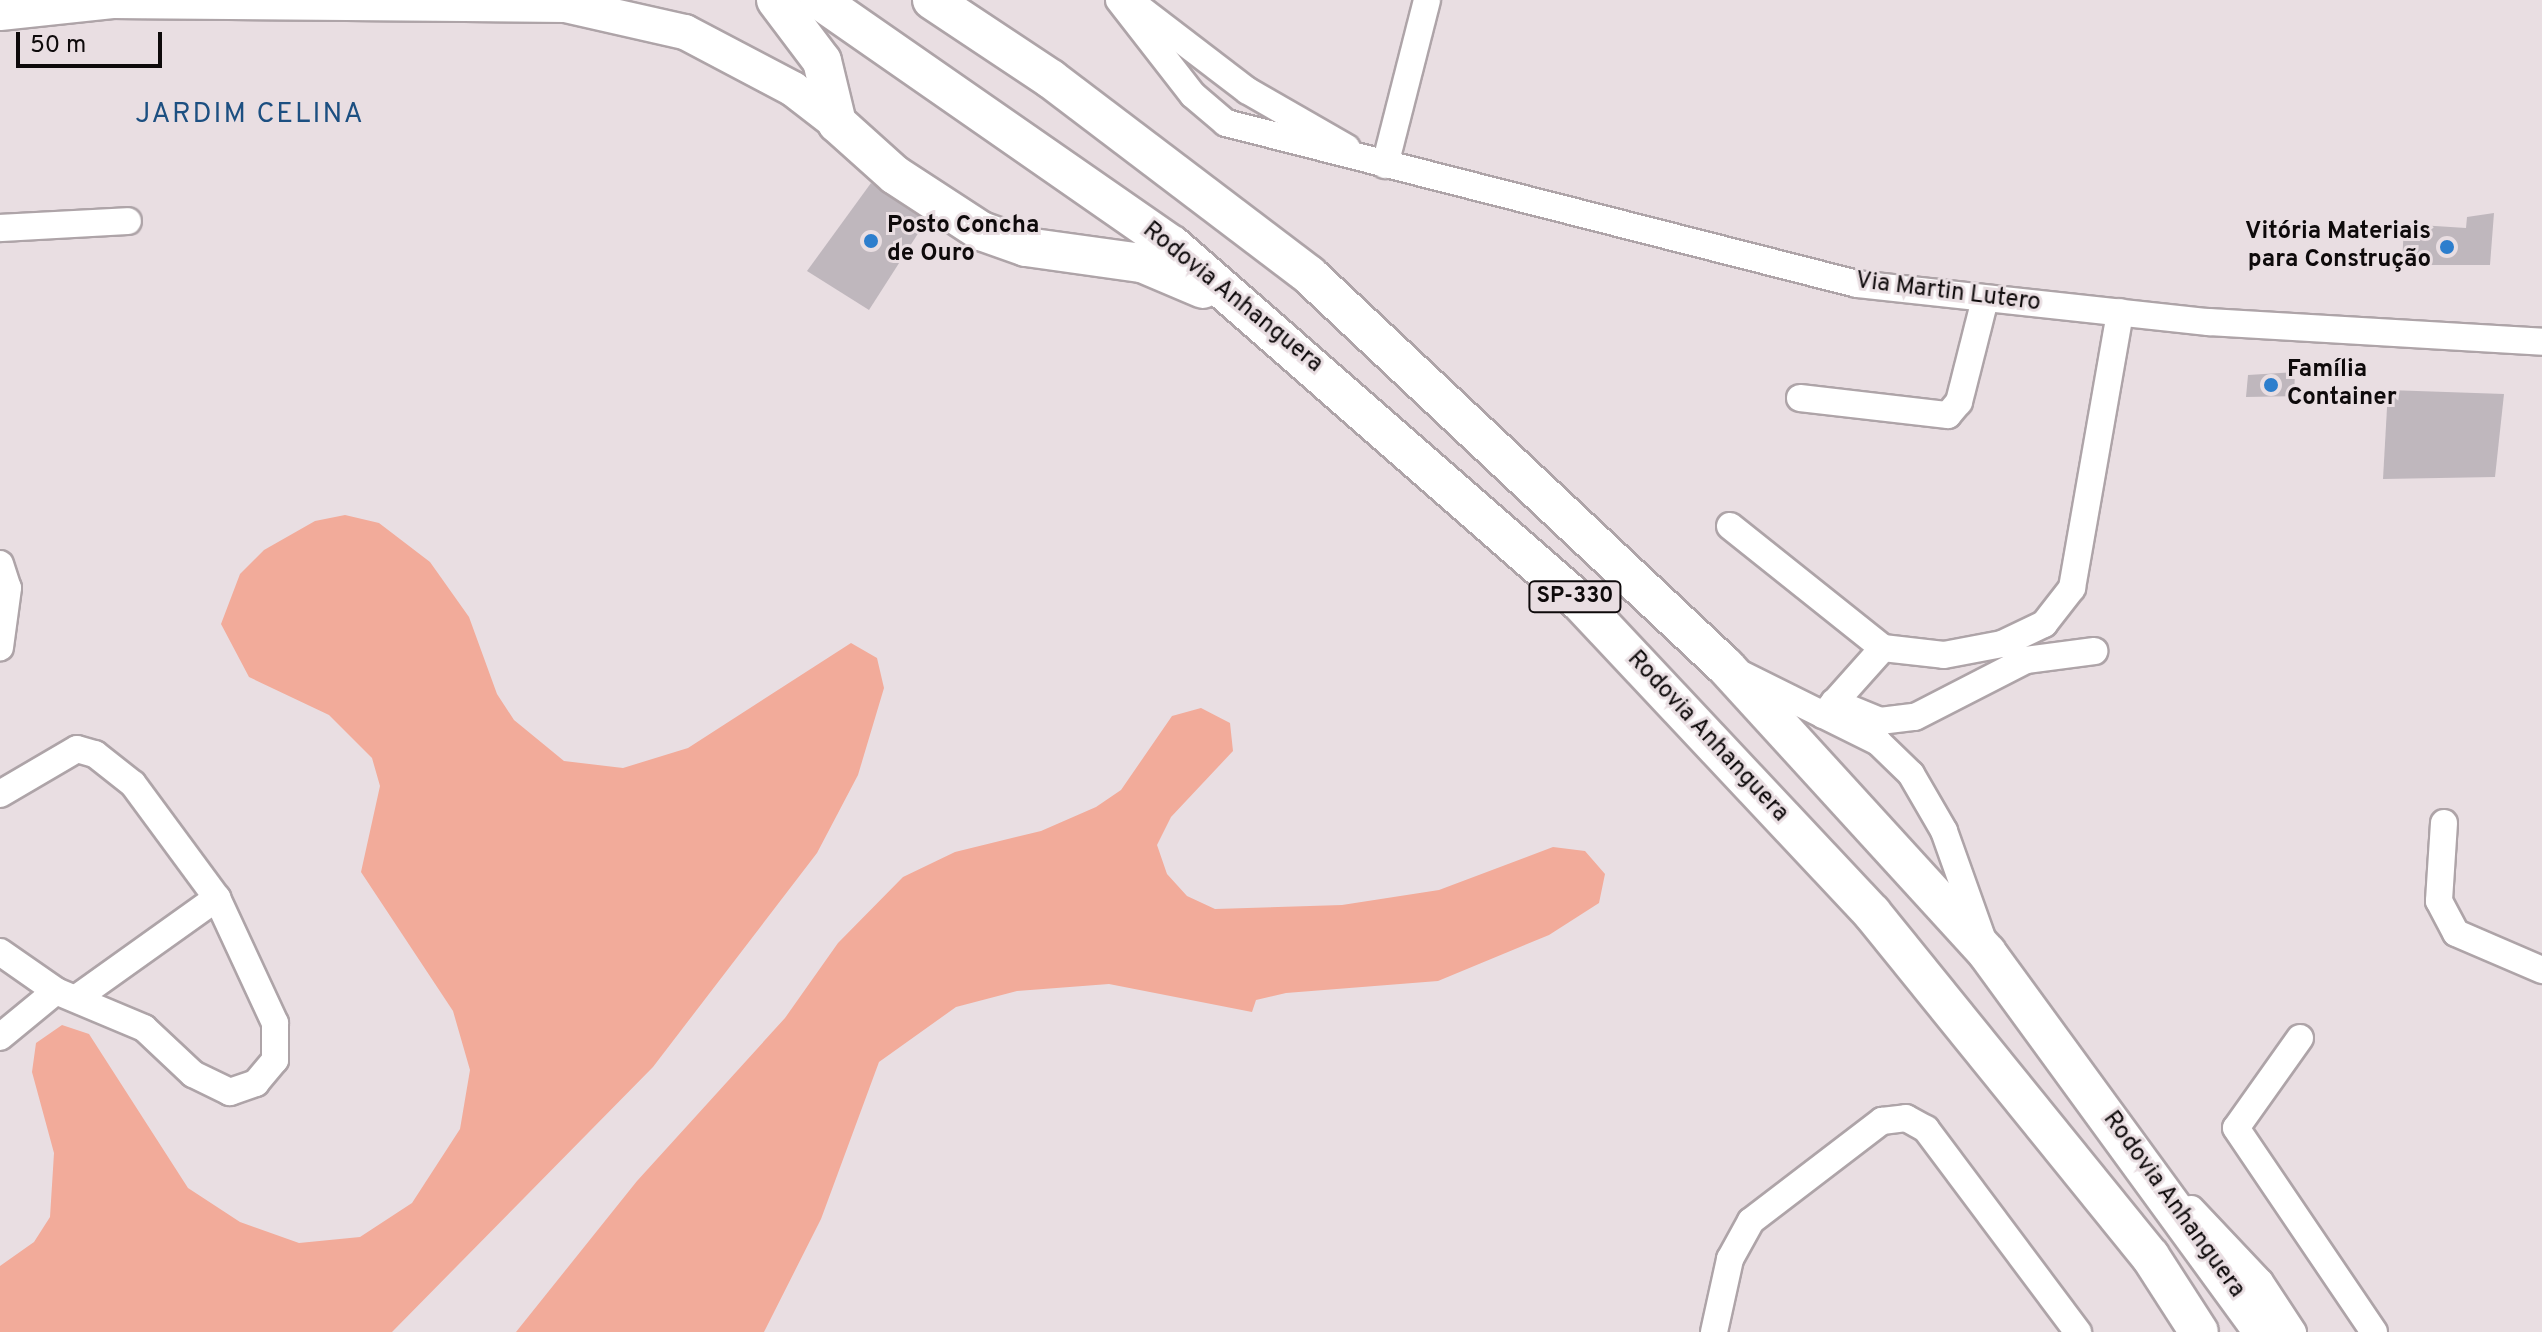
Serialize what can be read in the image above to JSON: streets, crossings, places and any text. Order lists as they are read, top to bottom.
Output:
{
  "streets": {
    "highway": ["Rodovia Anhanguera", "SP-330"],
    "street": ["Via Martin Lutero"]
  },
  "districts": ["JARDIM CELINA"],
  "places": ["Posto Concha de Ouro", "Vitória Materiais para Construção", "Família Container"],
  "scale_bar": "50 m"
}
